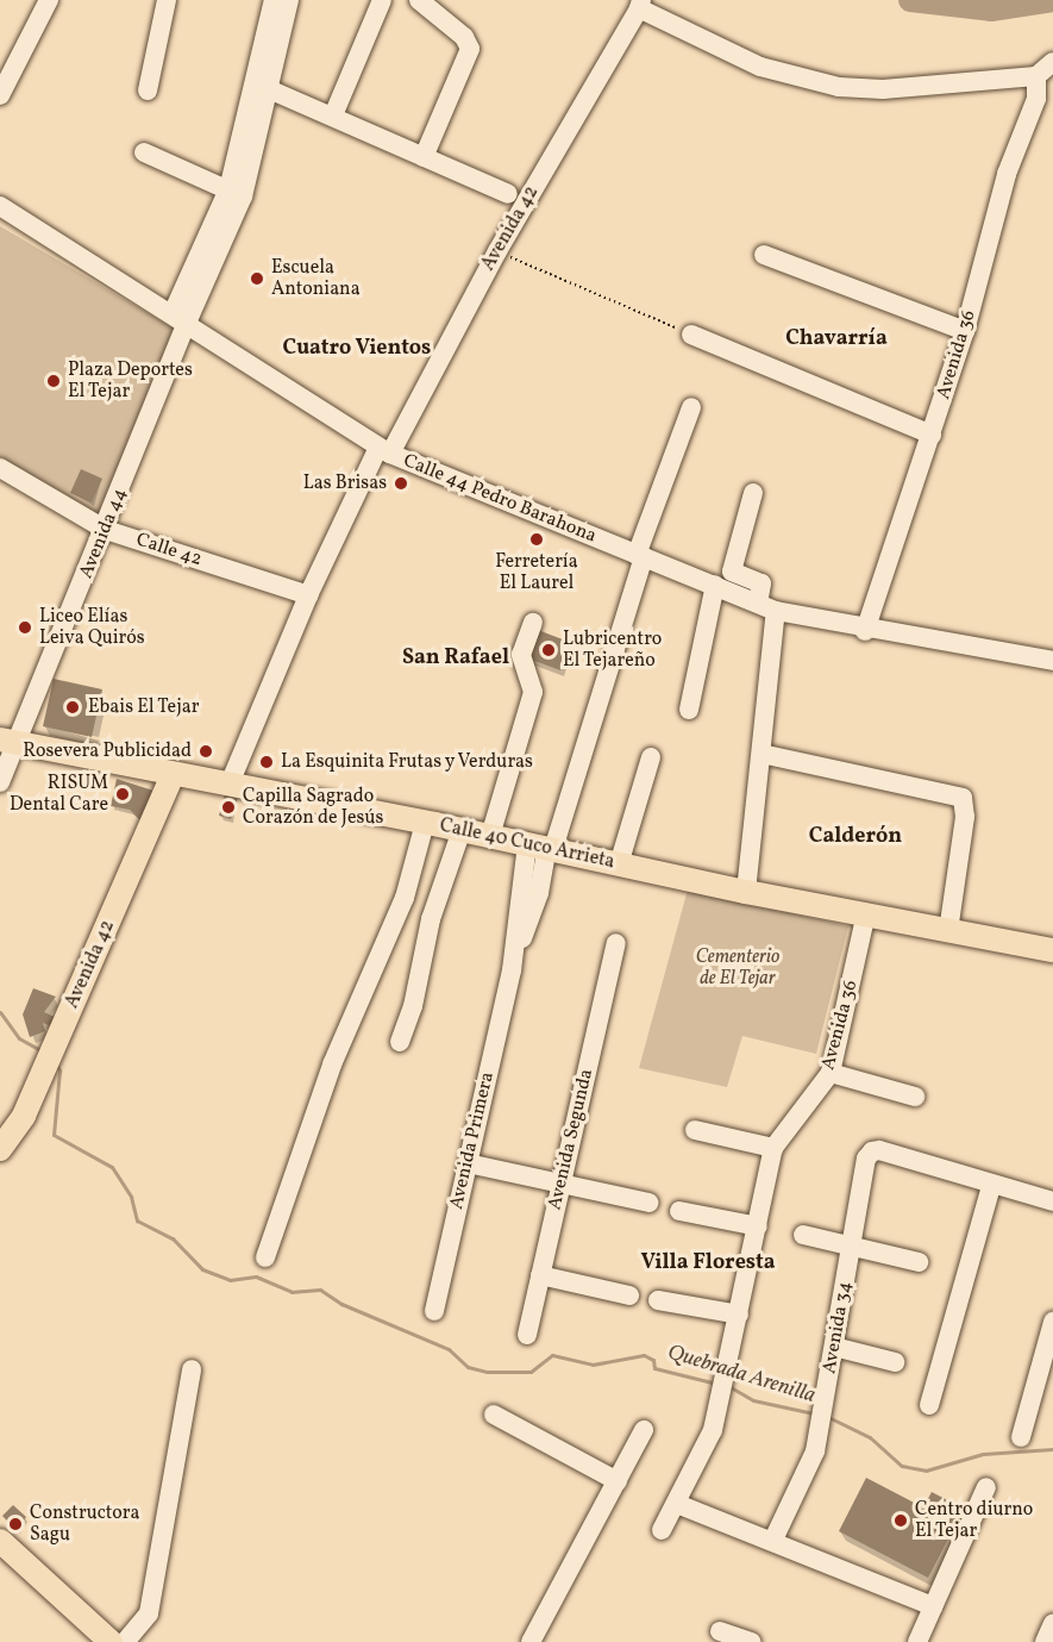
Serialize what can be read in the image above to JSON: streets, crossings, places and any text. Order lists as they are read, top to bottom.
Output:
{
  "streets": {
    "main road": ["Avenida 42", "Calle 40 Cuco Arrieta"],
    "street": [
      "Avenida 36",
      "Calle 44 Pedro Barahona",
      "Avenida 44",
      "Calle 42",
      "Avenida Segunda",
      "Avenida Primera",
      "Avenida 34"
    ]
  },
  "crossings": [
    ["Avenida 42", "Calle 44 Pedro Barahona"],
    ["Avenida 42", "Calle 42"],
    ["Avenida 42", "Calle 40 Cuco Arrieta"],
    ["Avenida 36", "Calle 44 Pedro Barahona"],
    ["Avenida 36", "Calle 40 Cuco Arrieta"],
    ["Calle 44 Pedro Barahona", "Avenida 44"],
    ["Calle 44 Pedro Barahona", "Avenida Primera"],
    ["Avenida 44", "Calle 42"],
    ["Avenida 44", "Calle 40 Cuco Arrieta"],
    ["Calle 40 Cuco Arrieta", "Avenida Primera"]
  ],
  "districts": [
    "Chavarría",
    "Cuatro Vientos",
    "San Rafael",
    "Calderón",
    "Villa Floresta"
  ],
  "water": ["Quebrada Arenilla"],
  "parks": ["Cementerio de El Tejar"],
  "places": [
    "Escuela Antoniana",
    "Plaza Deportes El Tejar",
    "Las Brisas",
    "Ferretería El Laurel",
    "Liceo Elías Leiva Quirós",
    "Lubricentro El Tejareño",
    "Ebais El Tejar",
    "Rosevera Publicidad",
    "La Esquinita Frutas y Verduras",
    "RISUM Dental Care",
    "Capilla Sagrado Corazón de Jesús",
    "Centro diurno El Tejar",
    "Constructora Sagu"
  ]
}
